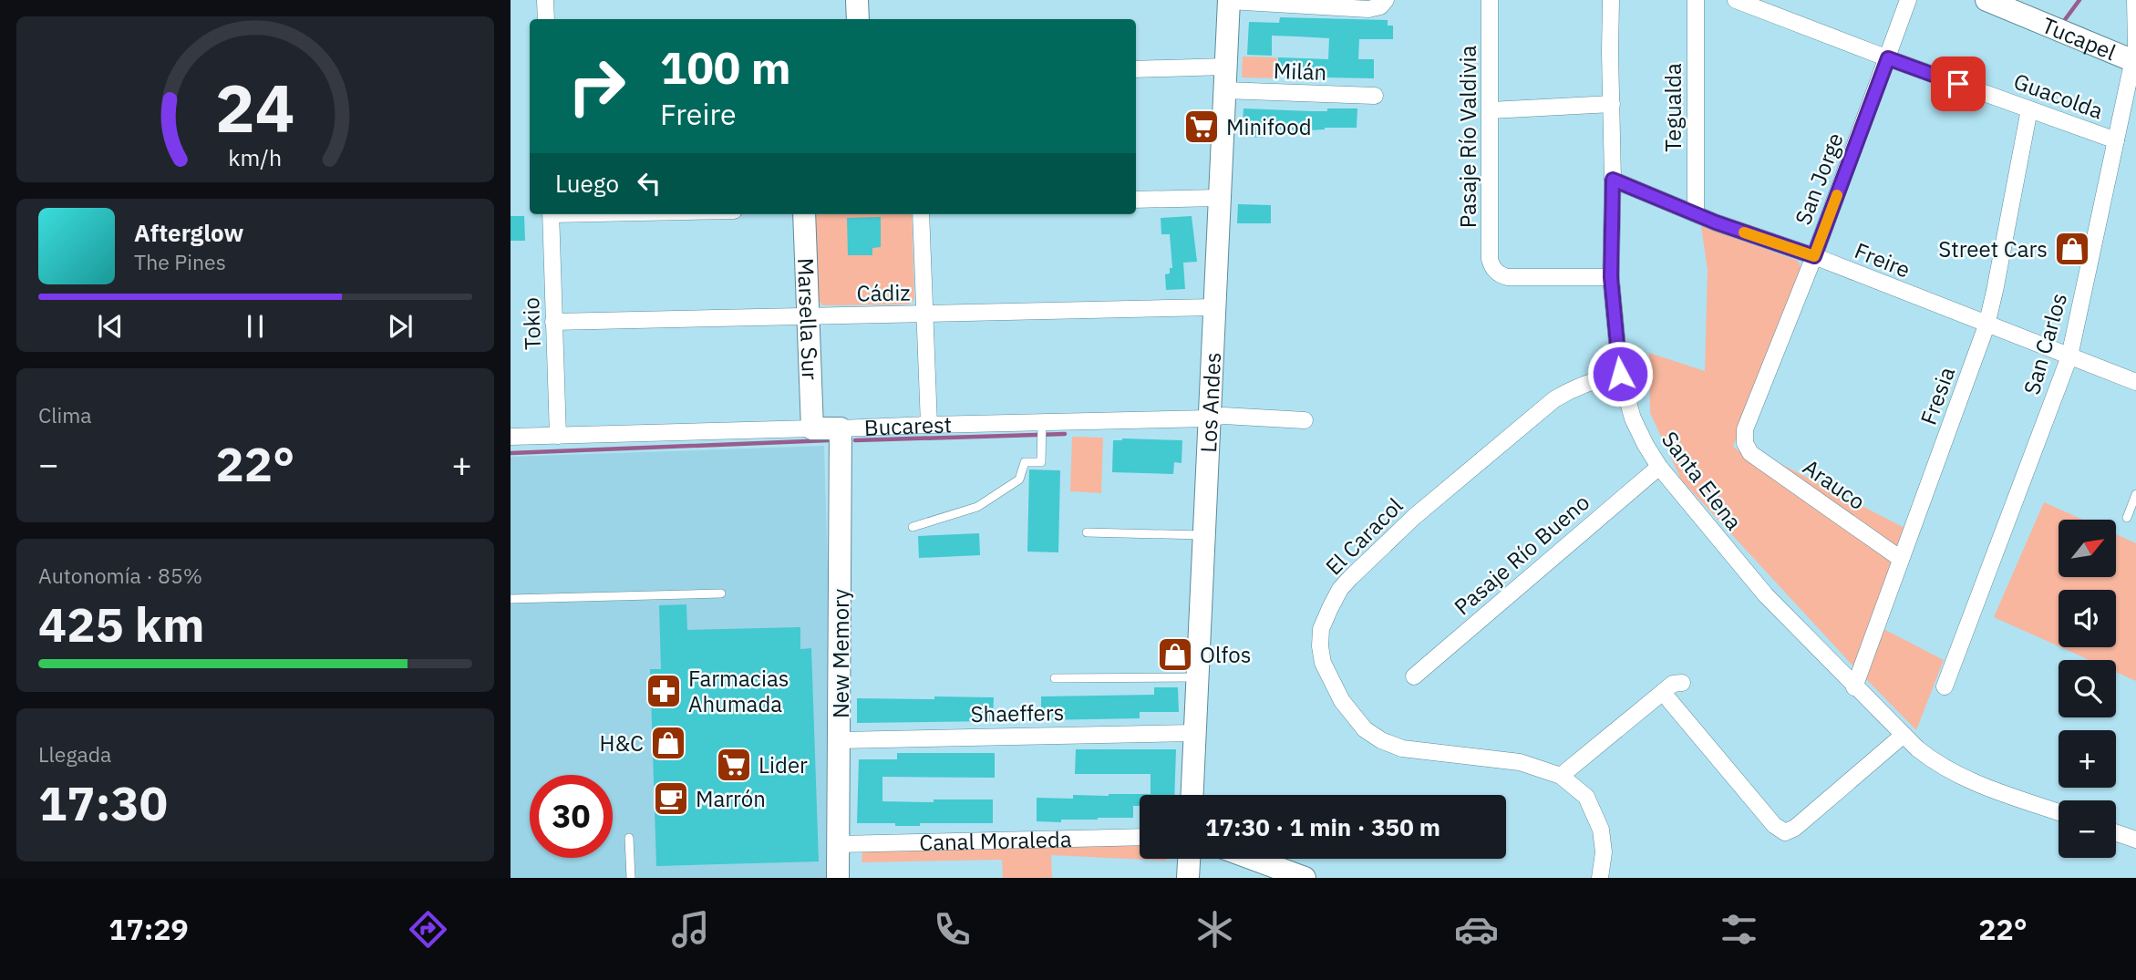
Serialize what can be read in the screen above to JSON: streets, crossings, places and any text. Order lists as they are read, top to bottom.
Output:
{
  "streets": {
    "street": [
      "Tucapel",
      "Milán",
      "Guacolda",
      "Tegualda",
      "Pasaje Río Valdivia",
      "San Jorge",
      "Freire",
      "Cádiz",
      "Marsella Sur",
      "Tokio",
      "San Carlos",
      "Fresia",
      "Los Andes",
      "Bucarest",
      "Santa Elena",
      "Arauco",
      "El Caracol",
      "Pasaje Río Bueno",
      "New Memory",
      "Shaeffers",
      "Canal Moraleda"
    ]
  },
  "crossings": [
    ["Tucapel", "San Carlos"],
    ["Milán", "Los Andes"],
    ["Guacolda", "San Jorge"],
    ["Guacolda", "San Carlos"],
    ["Guacolda", "Fresia"],
    ["Tegualda", "Freire"],
    ["Pasaje Río Valdivia", "Santa Elena"],
    ["San Jorge", "Freire"],
    ["San Jorge", "Arauco"],
    ["Freire", "San Carlos"],
    ["Freire", "Fresia"],
    ["Freire", "Santa Elena"],
    ["Cádiz", "Marsella Sur"],
    ["Cádiz", "Tokio"],
    ["Cádiz", "Los Andes"],
    ["Marsella Sur", "Bucarest"],
    ["Tokio", "Bucarest"],
    ["Fresia", "Santa Elena"],
    ["Fresia", "Arauco"],
    ["Los Andes", "Bucarest"],
    ["Los Andes", "Shaeffers"],
    ["Bucarest", "New Memory"],
    ["Santa Elena", "El Caracol"],
    ["Santa Elena", "Pasaje Río Bueno"],
    ["New Memory", "Shaeffers"],
    ["New Memory", "Canal Moraleda"]
  ],
  "places": {
    "supermarket": ["Minifood", "Lider"],
    "shop": ["Street Cars", "Olfos", "H&C"],
    "pharmacy": ["Farmacias Ahumada"],
    "cafe": ["Marrón"]
  },
  "north": "top right",
  "page": {
    "turn": ["100 m", "Freire"],
    "then": "Luego",
    "song": ["Afterglow", "The Pines"],
    "tile": [
      "Clima",
      ["Autonomía · 85%", "425 km"],
      ["Llegada", "17:30"]
    ],
    "heat": ["−", "22°", "+"],
    "map_buttons": ["+", "−"],
    "limit": "30",
    "trip": "17:30 · 1 min · 350 m",
    "tabs": ["17:29", "22°"],
    "gauge": ["24", "km/h"]
  }
}
